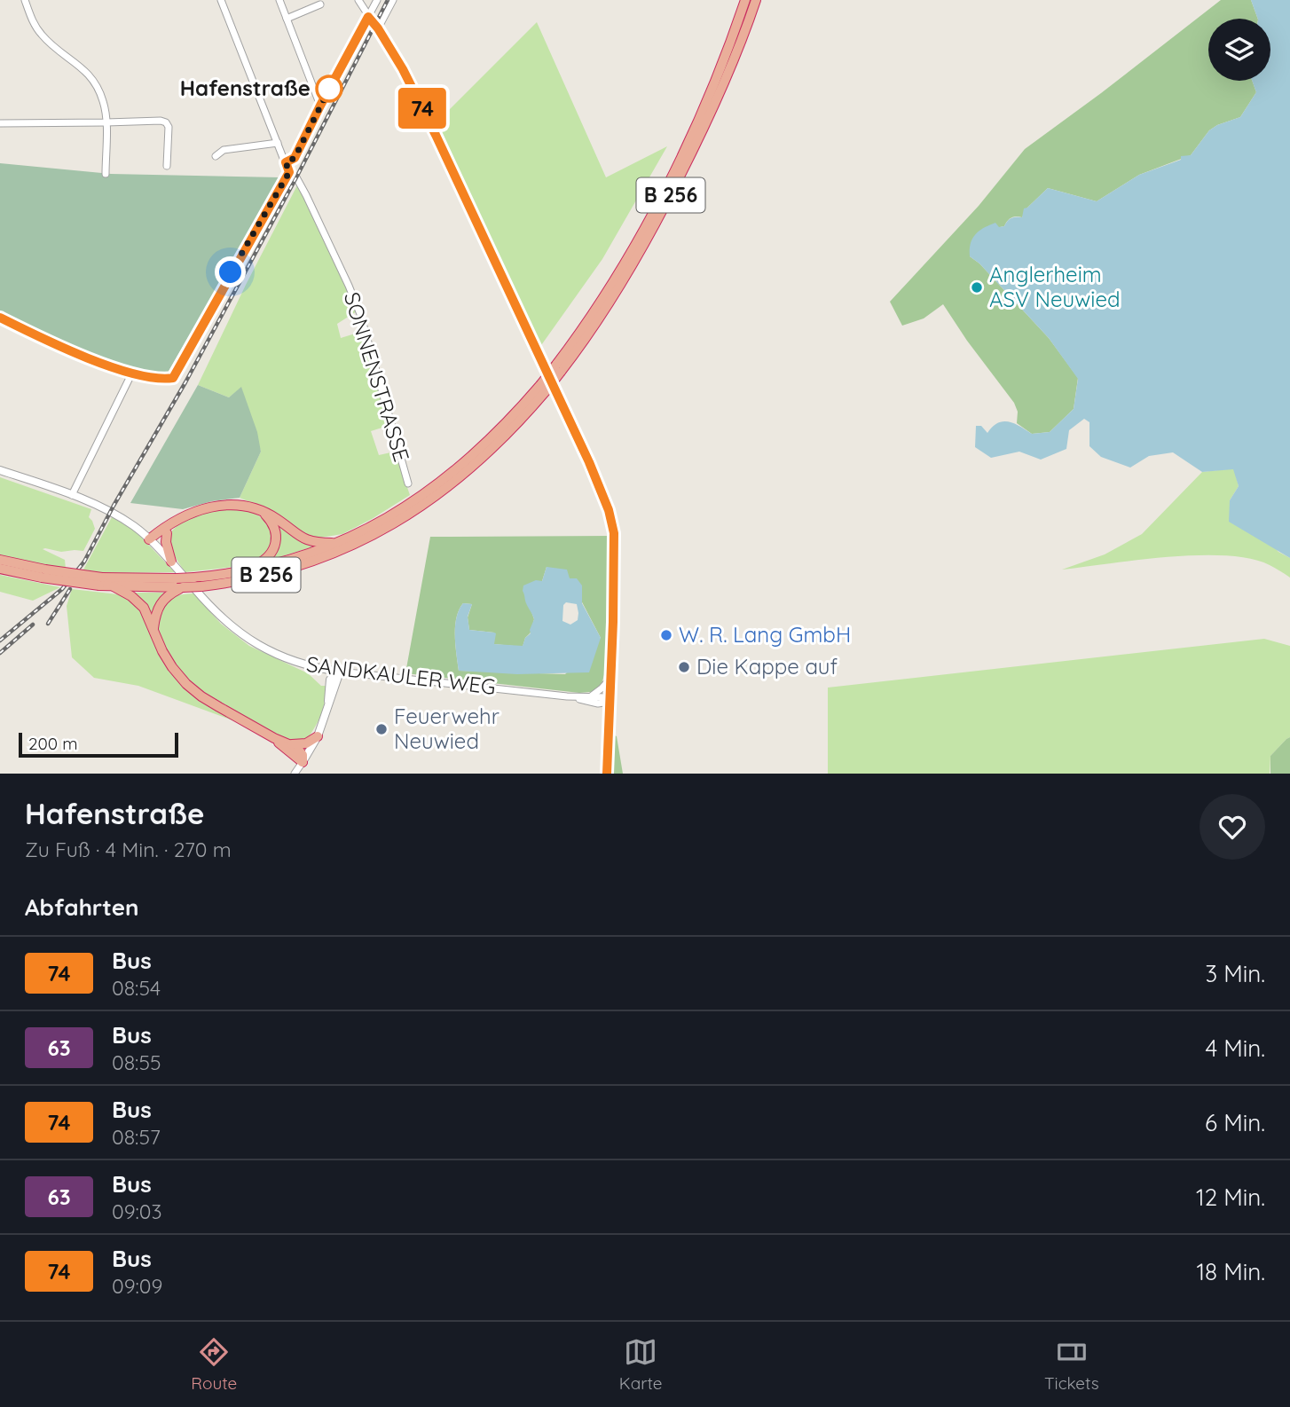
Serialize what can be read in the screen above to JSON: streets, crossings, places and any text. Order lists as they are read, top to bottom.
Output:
{
  "streets": {
    "highway": ["B 256"],
    "street": ["SONNENSTRASSE", "SANDKAULER WEG"]
  },
  "places": [
    "Hafenstraße",
    "Anglerheim ASV Neuwied",
    "W. R. Lang GmbH",
    "Die Kappe auf",
    "Feuerwehr Neuwied"
  ],
  "lines": ["bus line 74"],
  "scale_bar": "200 m",
  "page": {
    "on_map": "74",
    "scale": "200 m",
    "heading": [
      ["Hafenstraße", "Zu Fuß · 4 Min. · 270 m"],
      "Abfahrten"
    ],
    "list": [
      {
        "mark": "74",
        "name": "Bus",
        "note": "08:54",
        "value": "3 Min."
      },
      {
        "mark": "63",
        "name": "Bus",
        "note": "08:55",
        "value": "4 Min."
      },
      {
        "mark": "74",
        "name": "Bus",
        "note": "08:57",
        "value": "6 Min."
      },
      {
        "mark": "63",
        "name": "Bus",
        "note": "09:03",
        "value": "12 Min."
      },
      {
        "mark": "74",
        "name": "Bus",
        "note": "09:09",
        "value": "18 Min."
      }
    ],
    "tabs": ["Route", "Karte", "Tickets"]
  }
}
